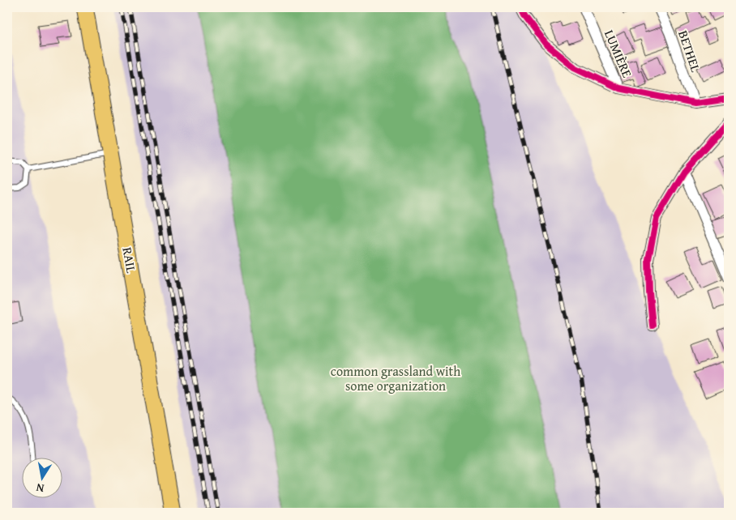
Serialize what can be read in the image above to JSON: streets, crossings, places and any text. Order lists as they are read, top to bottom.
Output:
{
  "streets": {
    "main road": ["RAIL"],
    "street": ["BETHEL", "LUMIÈRE"]
  },
  "parks": ["common grassland with some organization"],
  "north": "bottom"
}
